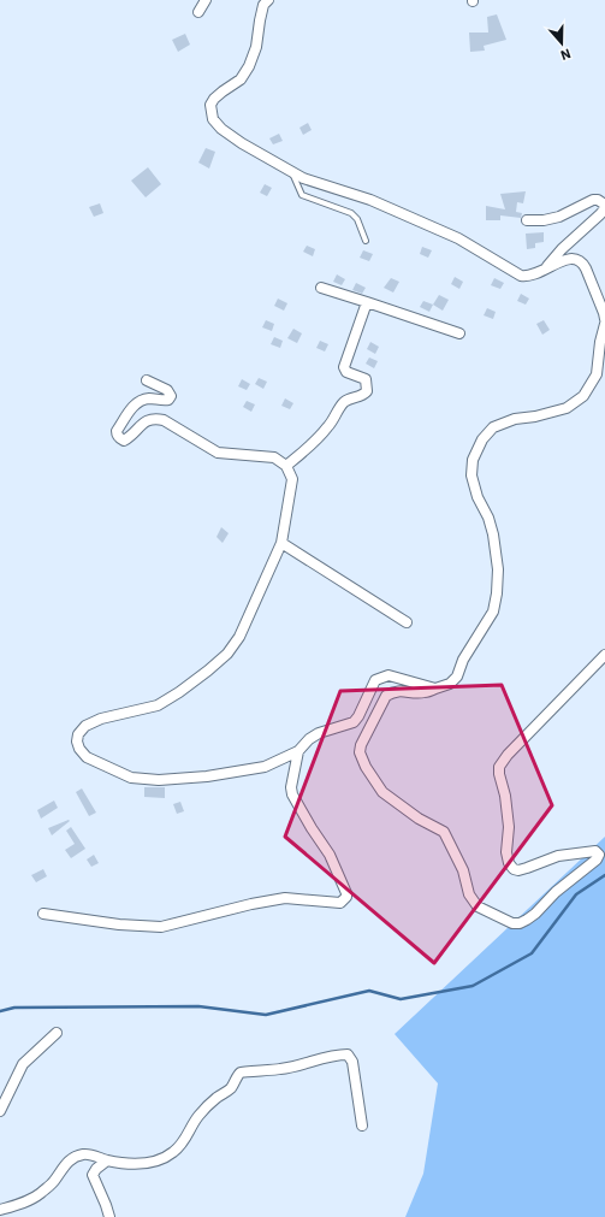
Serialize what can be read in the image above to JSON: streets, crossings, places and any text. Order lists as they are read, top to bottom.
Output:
{
  "north": "bottom"
}
